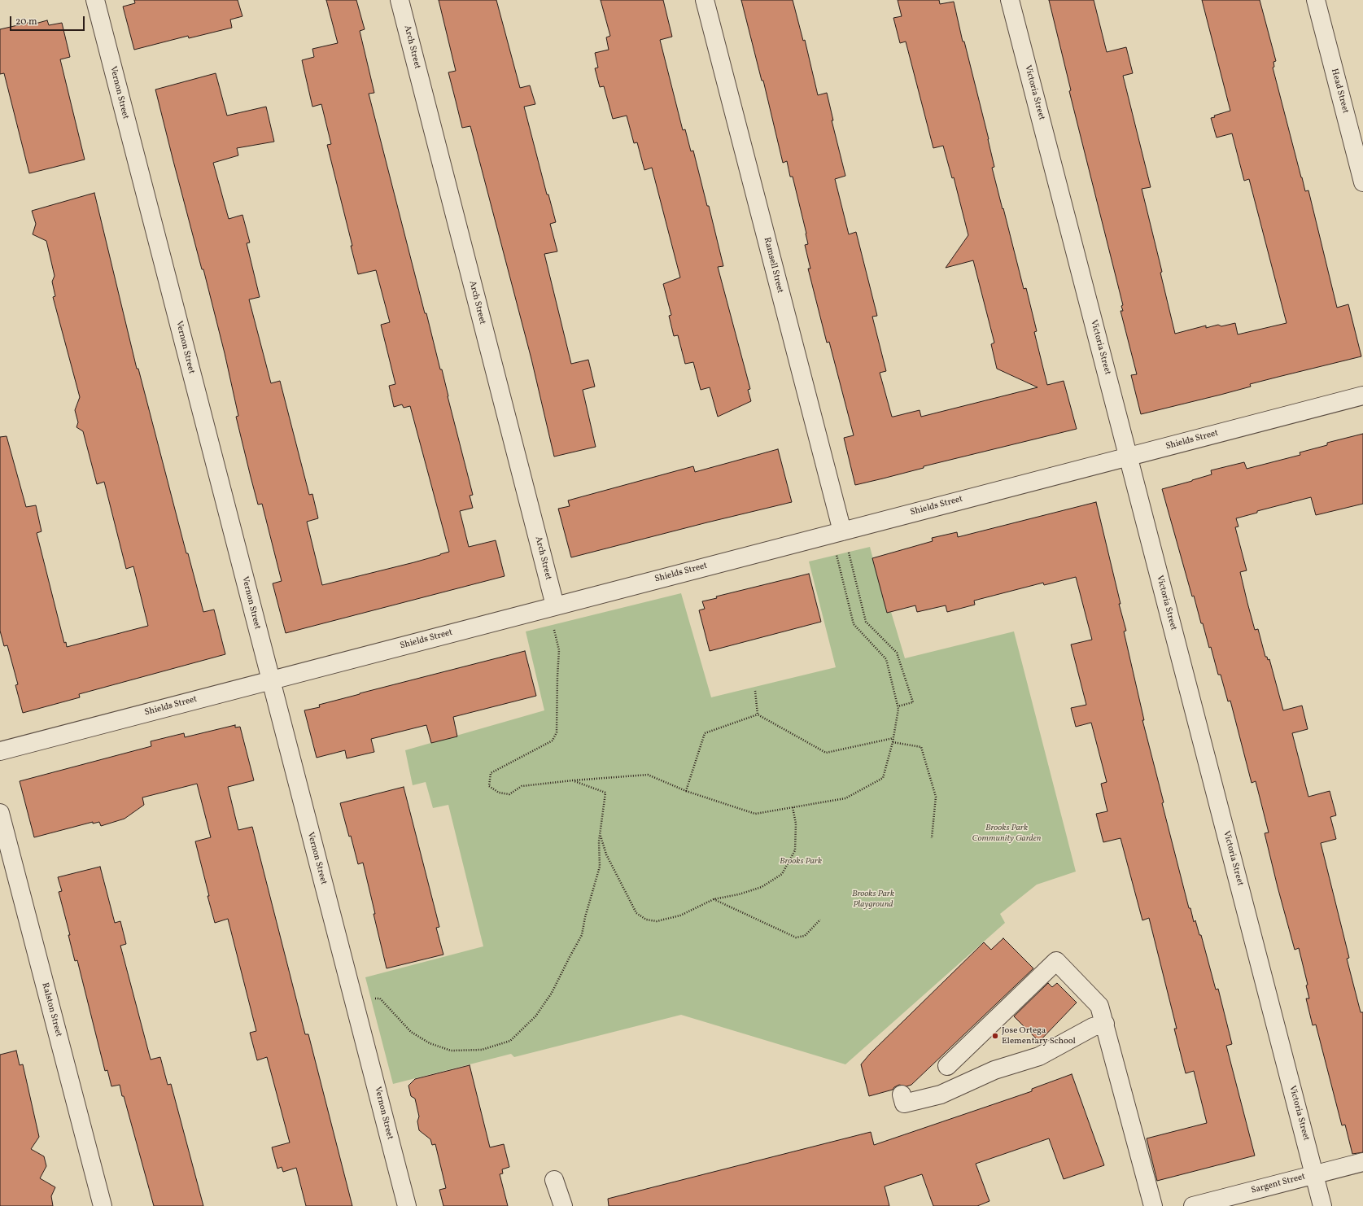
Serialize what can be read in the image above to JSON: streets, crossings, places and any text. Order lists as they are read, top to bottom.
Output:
{
  "streets": {
    "street": [
      "Arch Street",
      "Head Street",
      "Vernon Street",
      "Victoria Street",
      "Ramsell Street",
      "Shields Street",
      "Ralston Street",
      "Sargent Street"
    ]
  },
  "crossings": [
    ["Arch Street", "Shields Street"],
    ["Vernon Street", "Shields Street"],
    ["Victoria Street", "Shields Street"],
    ["Victoria Street", "Sargent Street"],
    ["Ramsell Street", "Shields Street"]
  ],
  "parks": ["Brooks Park Community Garden", "Brooks Park", "Brooks Park Playground"],
  "places": ["Jose Ortega Elementary School"],
  "scale_bar": "20 m"
}
